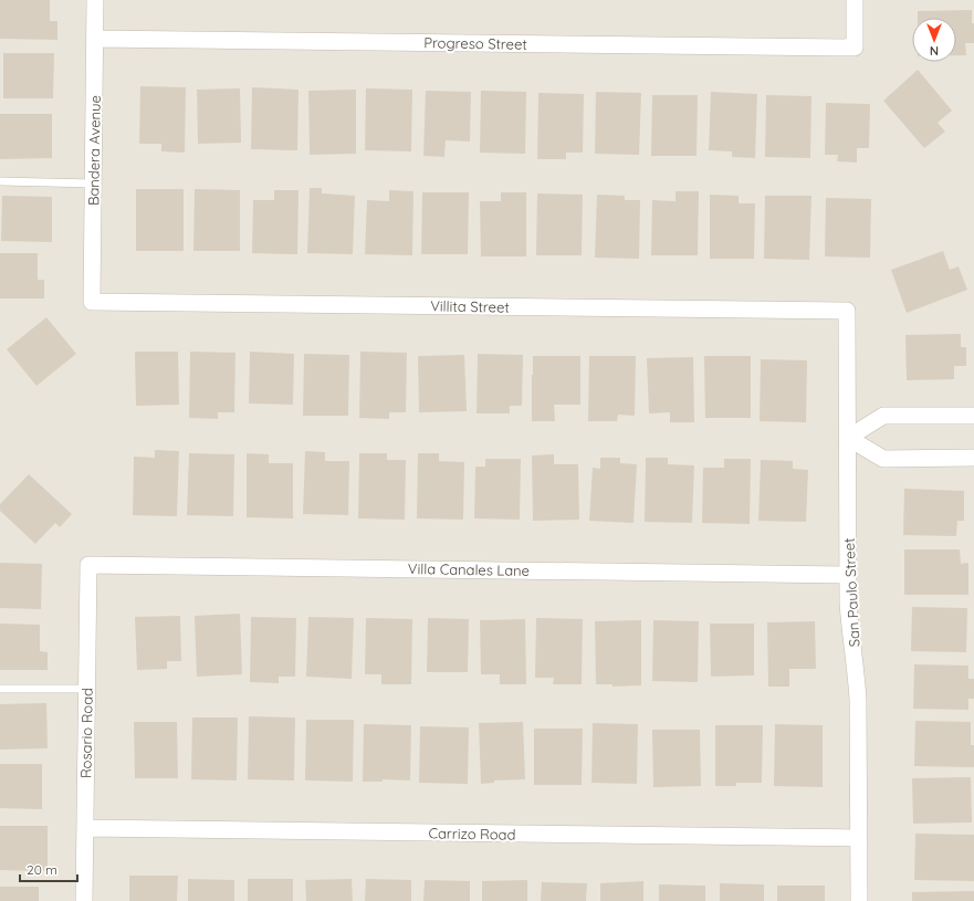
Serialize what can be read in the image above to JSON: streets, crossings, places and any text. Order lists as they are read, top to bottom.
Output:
{
  "streets": {
    "street": [
      "Progreso Street",
      "Bandera Avenue",
      "Villita Street",
      "Villa Canales Lane",
      "San Paulo Street",
      "Rosario Road",
      "Carrizo Road"
    ]
  },
  "crossings": [
    ["Progreso Street", "Bandera Avenue"],
    ["Bandera Avenue", "Villita Street"],
    ["Villita Street", "San Paulo Street"],
    ["Villa Canales Lane", "San Paulo Street"],
    ["Villa Canales Lane", "Rosario Road"],
    ["San Paulo Street", "Carrizo Road"],
    ["Rosario Road", "Carrizo Road"]
  ],
  "scale_bar": "20 m",
  "north": "bottom"
}
